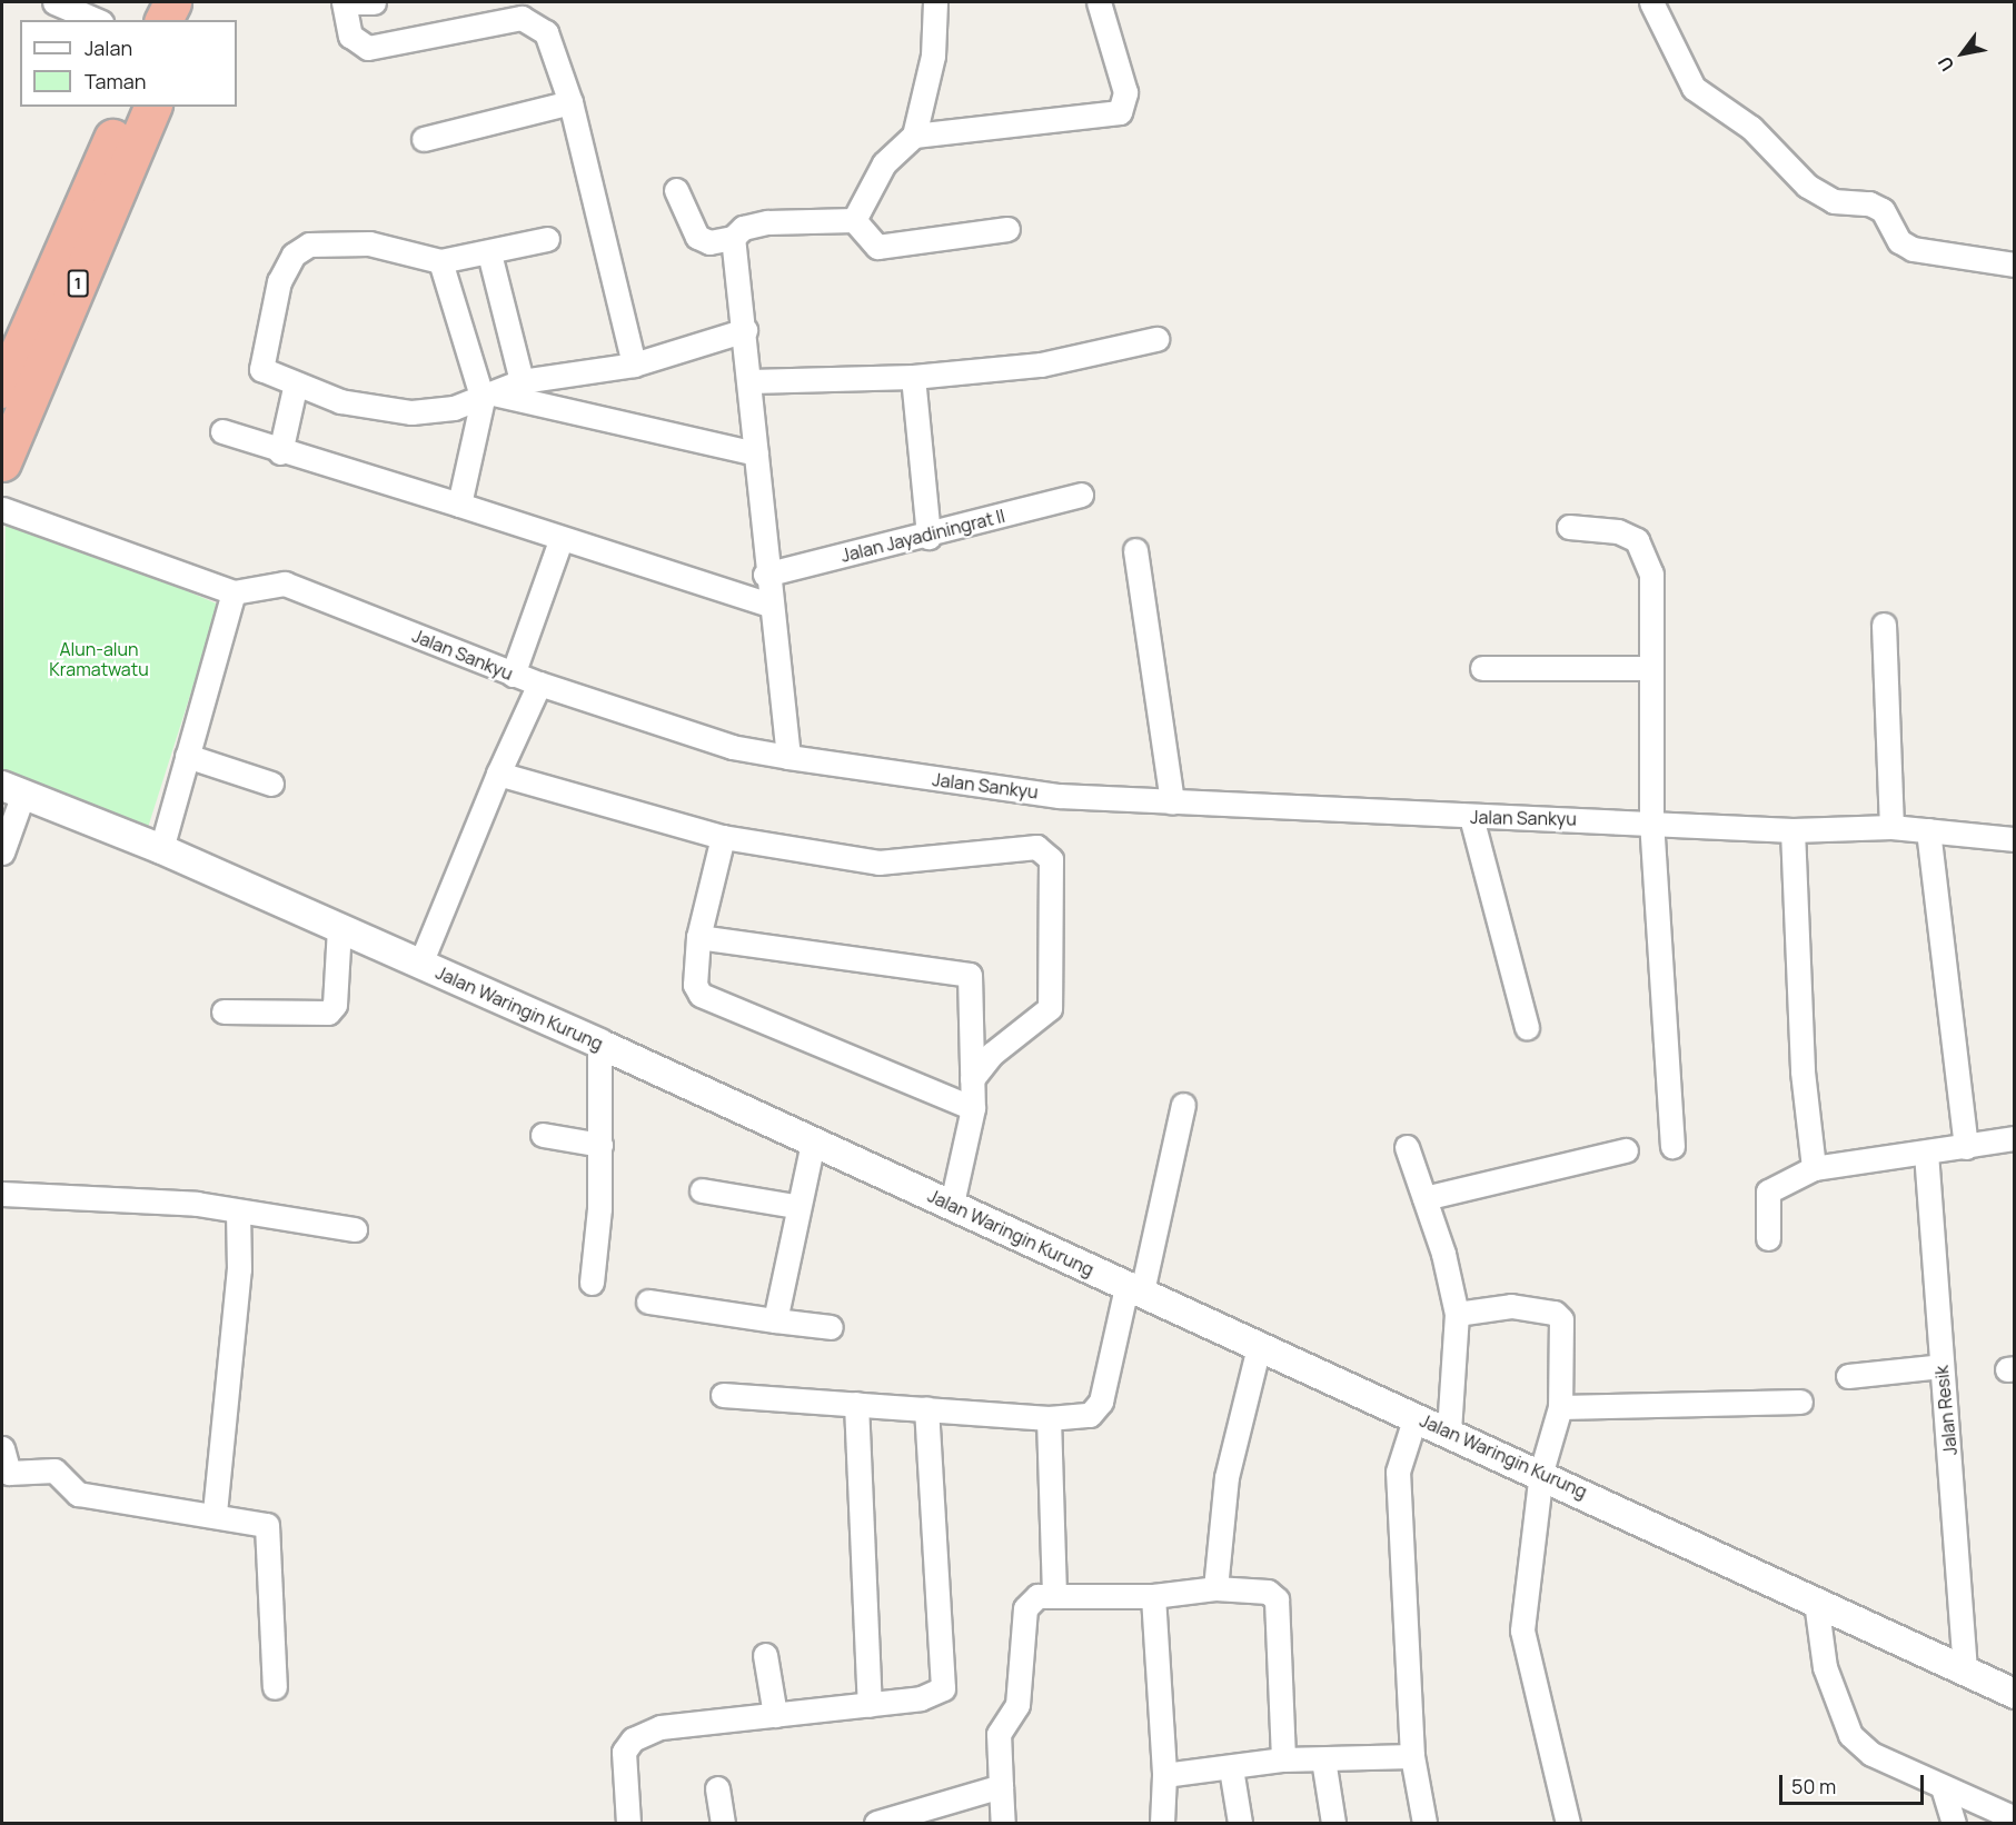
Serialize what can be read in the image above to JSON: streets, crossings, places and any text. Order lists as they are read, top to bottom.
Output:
{
  "streets": {
    "highway": ["1"],
    "street": [
      "Jalan Jayadiningrat II",
      "Jalan Sankyu",
      "Jalan Waringin Kurung",
      "Jalan Resik"
    ]
  },
  "crossings": [
    ["Jalan Waringin Kurung", "Jalan Resik"]
  ],
  "parks": ["Alun-alun Kramatwatu"],
  "legend": ["Jalan", "Taman"],
  "scale_bar": "50 m",
  "north": "bottom left"
}
